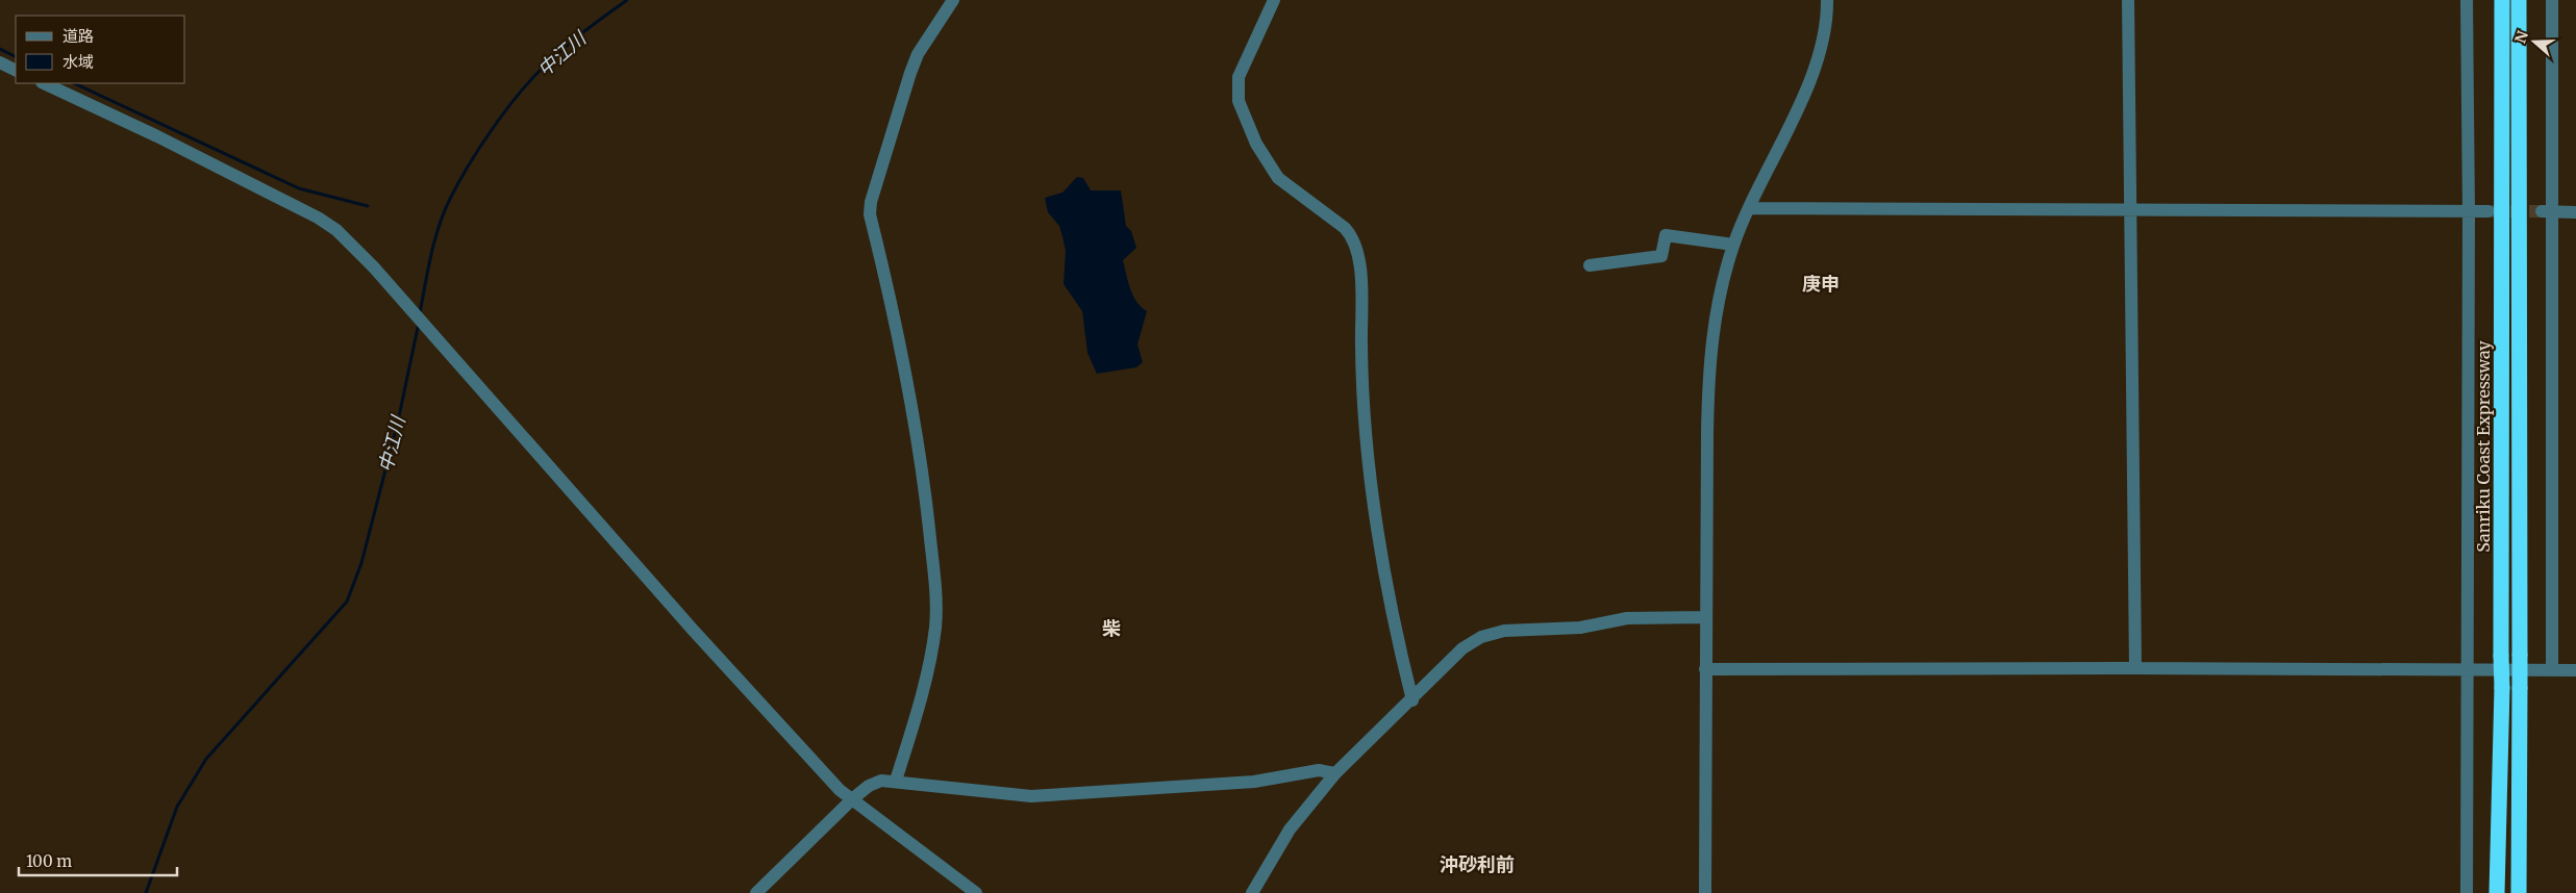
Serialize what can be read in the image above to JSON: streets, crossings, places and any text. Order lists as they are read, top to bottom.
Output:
{
  "streets": {
    "highway": ["Sanriku Coast Expressway"]
  },
  "districts": ["庚申", "柴", "沖砂利前"],
  "water": ["中江川"],
  "legend": ["道路", "水域"],
  "scale_bar": "100 m",
  "north": "left"
}
